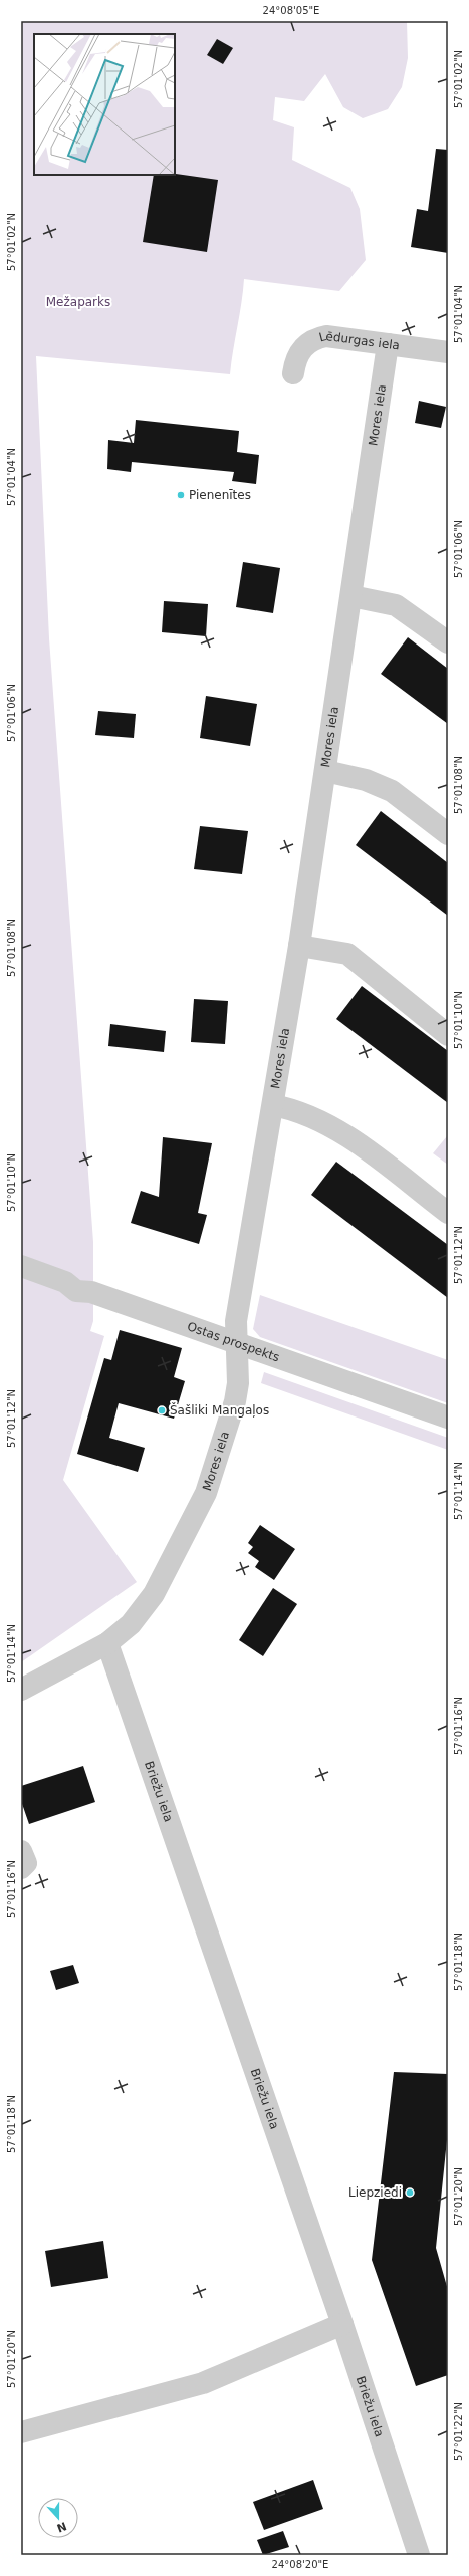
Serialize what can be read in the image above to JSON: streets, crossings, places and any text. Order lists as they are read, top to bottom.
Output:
{
  "streets": {
    "street": [
      "Lēdurgas iela",
      "Mores iela",
      "Ostas prospekts",
      "Briežu iela"
    ]
  },
  "crossings": [
    ["Lēdurgas iela", "Mores iela"],
    ["Mores iela", "Ostas prospekts"],
    ["Mores iela", "Briežu iela"]
  ],
  "parks": ["Mežaparks"],
  "places": ["Pienenītes", "Šašliki Mangaļos", "Liepziedi"],
  "north": "bottom",
  "coordinates": [
    "24°08'05\"E",
    "57°01'02\"N",
    "57°01'04\"N",
    "57°01'06\"N",
    "57°01'08\"N",
    "57°01'10\"N",
    "57°01'12\"N",
    "57°01'14\"N",
    "57°01'16\"N",
    "57°01'18\"N",
    "57°01'20\"N",
    "57°01'22\"N",
    "24°08'20\"E"
  ]
}
